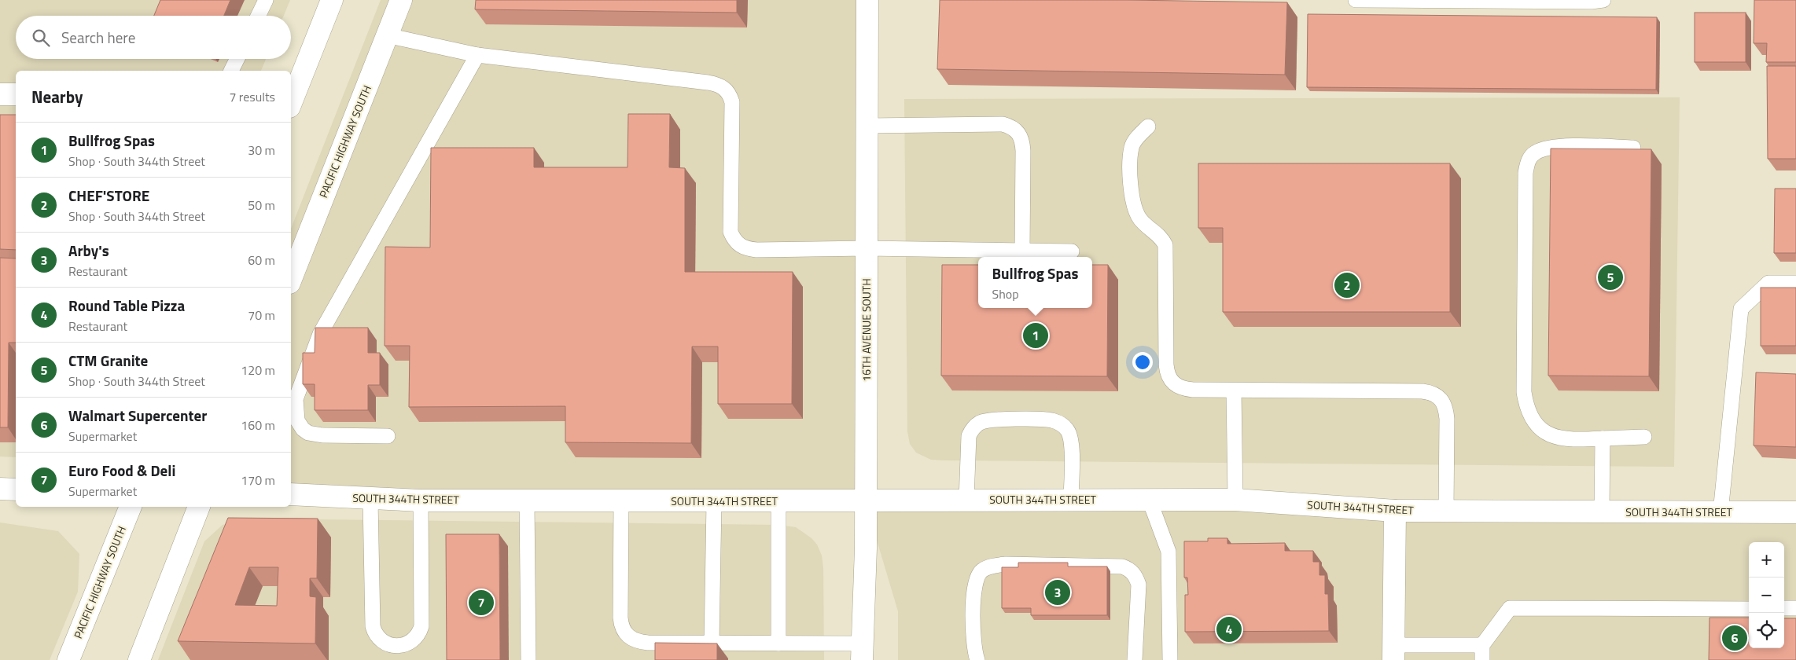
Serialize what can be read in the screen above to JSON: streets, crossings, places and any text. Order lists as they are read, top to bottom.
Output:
{
  "streets": {
    "street": ["PACIFIC HIGHWAY SOUTH", "16TH AVENUE SOUTH", "SOUTH 344TH STREET"]
  },
  "crossings": [
    ["16TH AVENUE SOUTH", "SOUTH 344TH STREET"]
  ],
  "page": {
    "search": "Search here",
    "heading": ["Nearby", "7 results"],
    "list": [
      {
        "mark": "1",
        "name": "Bullfrog Spas",
        "note": "Shop · South 344th Street",
        "value": "30 m"
      },
      {
        "mark": "2",
        "name": "CHEF'STORE",
        "note": "Shop · South 344th Street",
        "value": "50 m"
      },
      {
        "mark": "3",
        "name": "Arby's",
        "note": "Restaurant",
        "value": "60 m"
      },
      {
        "mark": "4",
        "name": "Round Table Pizza",
        "note": "Restaurant",
        "value": "70 m"
      },
      {
        "mark": "5",
        "name": "CTM Granite",
        "note": "Shop · South 344th Street",
        "value": "120 m"
      },
      {
        "mark": "6",
        "name": "Walmart Supercenter",
        "note": "Supermarket",
        "value": "160 m"
      },
      {
        "mark": "7",
        "name": "Euro Food & Deli",
        "note": "Supermarket",
        "value": "170 m"
      }
    ],
    "popup": ["Bullfrog Spas", "Shop"],
    "pins": [
      "5",
      "2",
      "1",
      "3",
      "7",
      "4",
      "6"
    ],
    "map_buttons": ["+", "−"]
  }
}
